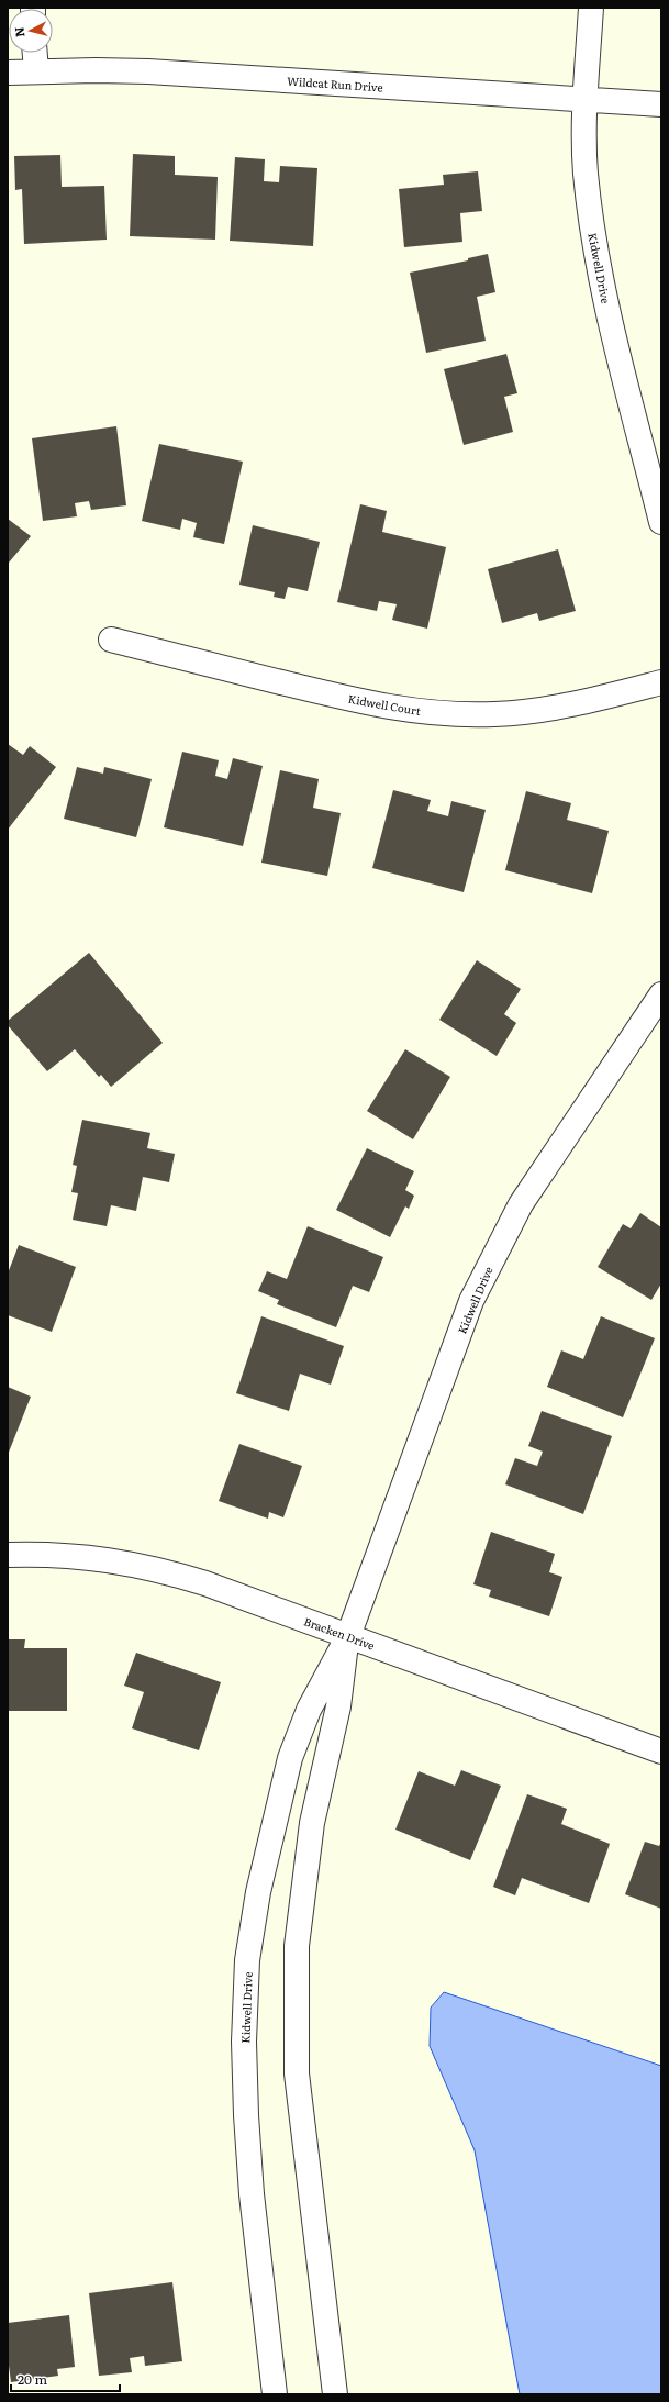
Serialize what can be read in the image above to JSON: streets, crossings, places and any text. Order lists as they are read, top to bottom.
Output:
{
  "streets": {
    "street": [
      "Wildcat Run Drive",
      "Kidwell Drive",
      "Kidwell Court",
      "Bracken Drive"
    ]
  },
  "crossings": [
    ["Wildcat Run Drive", "Kidwell Drive"],
    ["Kidwell Drive", "Bracken Drive"]
  ],
  "scale_bar": "20 m",
  "north": "left"
}
